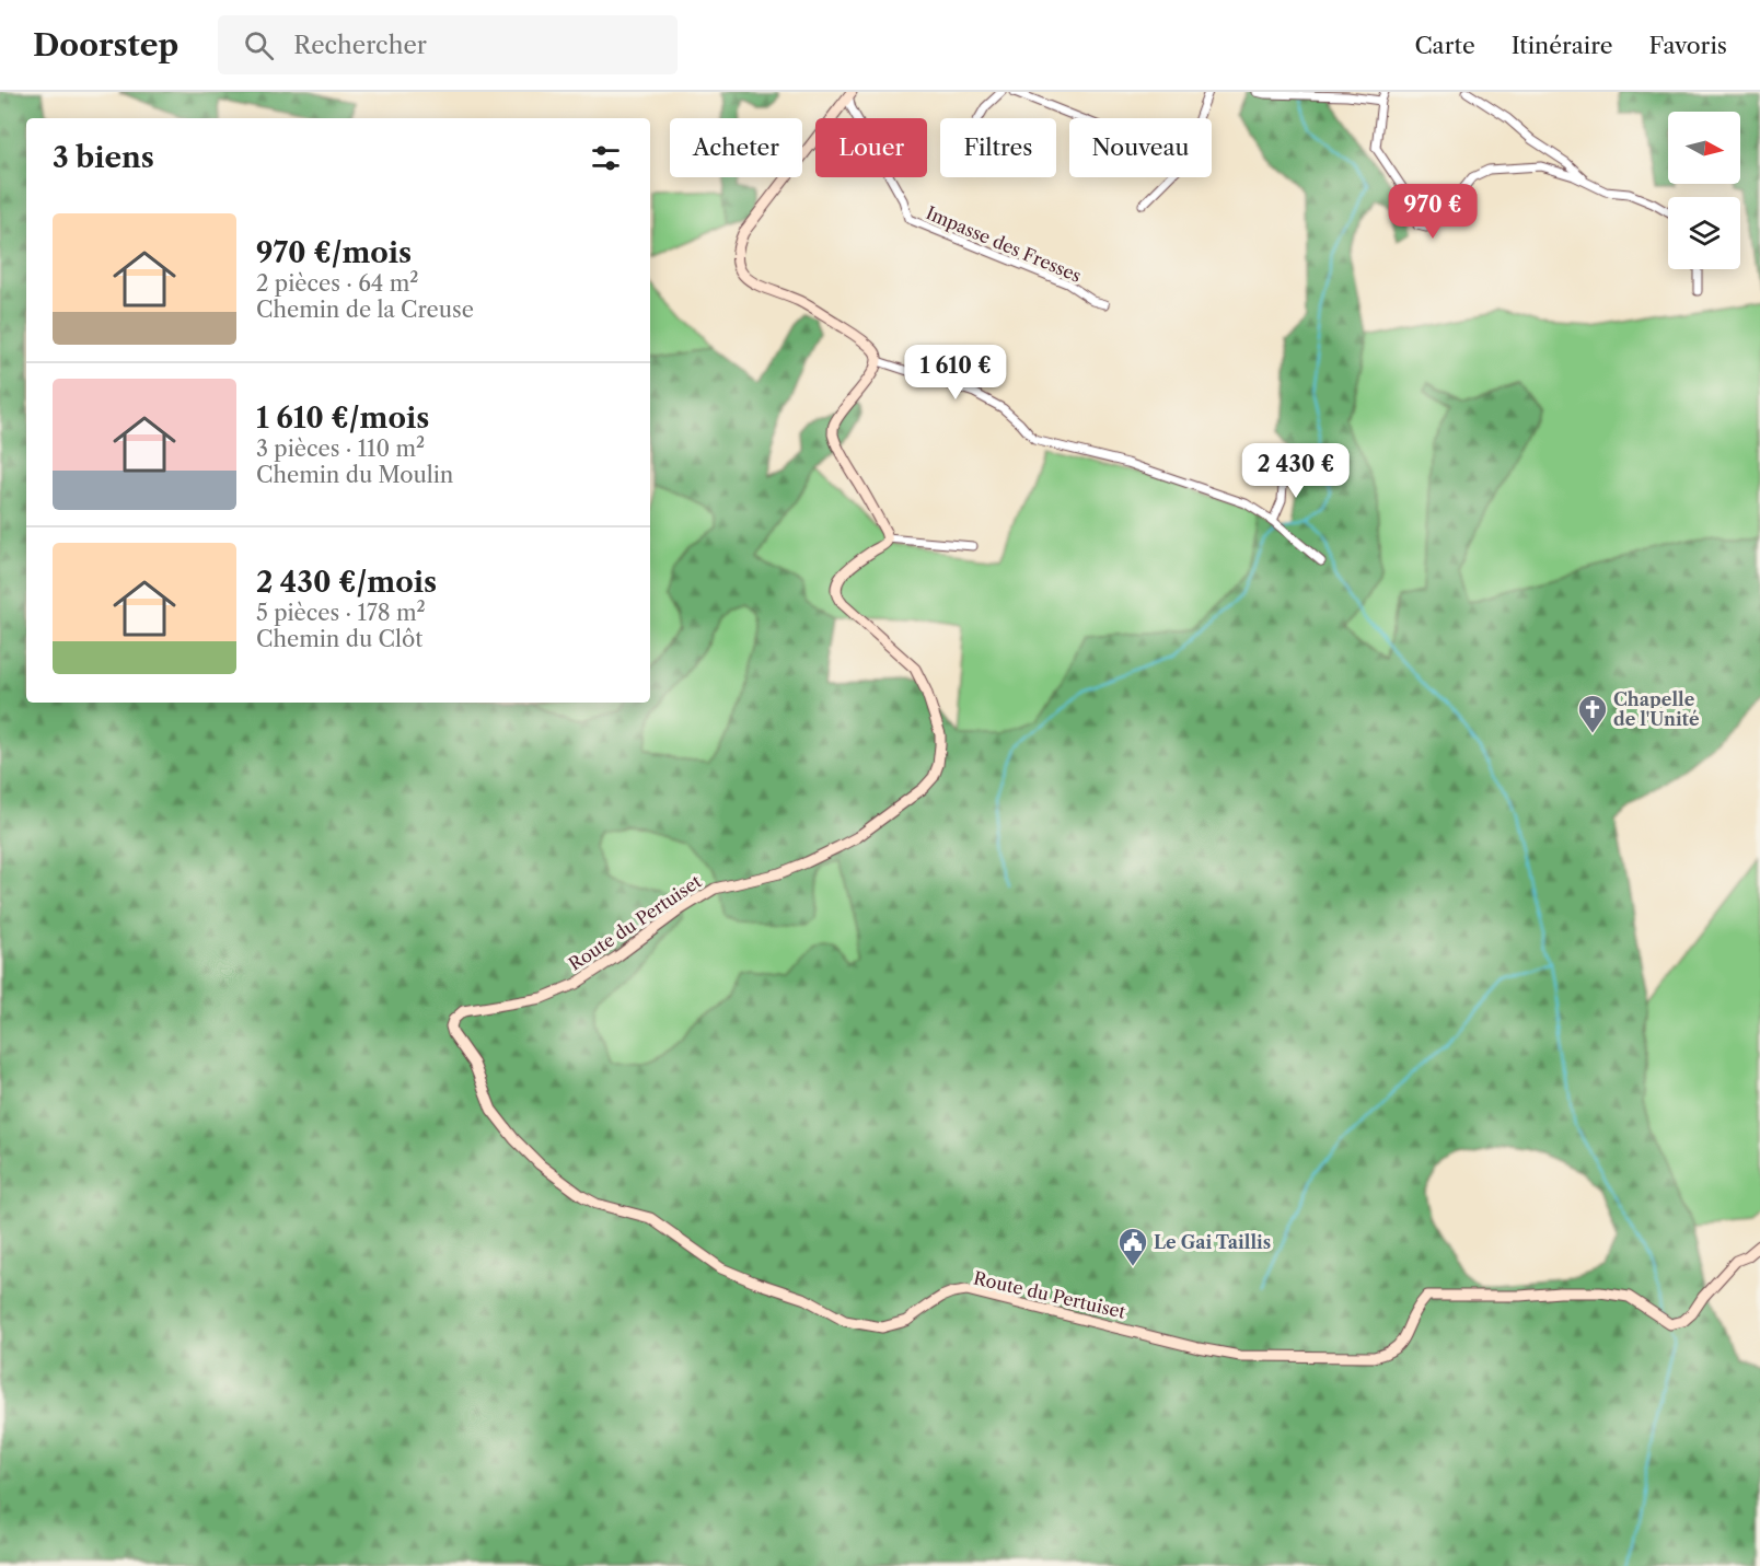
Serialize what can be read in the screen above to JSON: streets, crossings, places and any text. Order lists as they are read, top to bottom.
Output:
{
  "streets": {
    "street": ["Impasse des Fresses", "Route du Pertuiset"]
  },
  "places": {
    "church": ["Chapelle de l'Unité"],
    "public building": ["Le Gai Taillis"]
  },
  "north": "right",
  "page": {
    "header": "Doorstep",
    "search": "Rechercher",
    "nav": ["Carte", "Itinéraire", "Favoris"],
    "chip": [
      "Acheter",
      "Louer",
      "Filtres",
      "Nouveau"
    ],
    "heading": "3 biens",
    "price": ["970 €", "1 610 €", "2 430 €"],
    "list": [
      {
        "name": "970 €/mois",
        "note": "2 pièces · 64 m² · Chemin de la Creuse"
      },
      {
        "name": "1 610 €/mois",
        "note": "3 pièces · 110 m² · Chemin du Moulin"
      },
      {
        "name": "2 430 €/mois",
        "note": "5 pièces · 178 m² · Chemin du Clôt"
      }
    ]
  }
}
